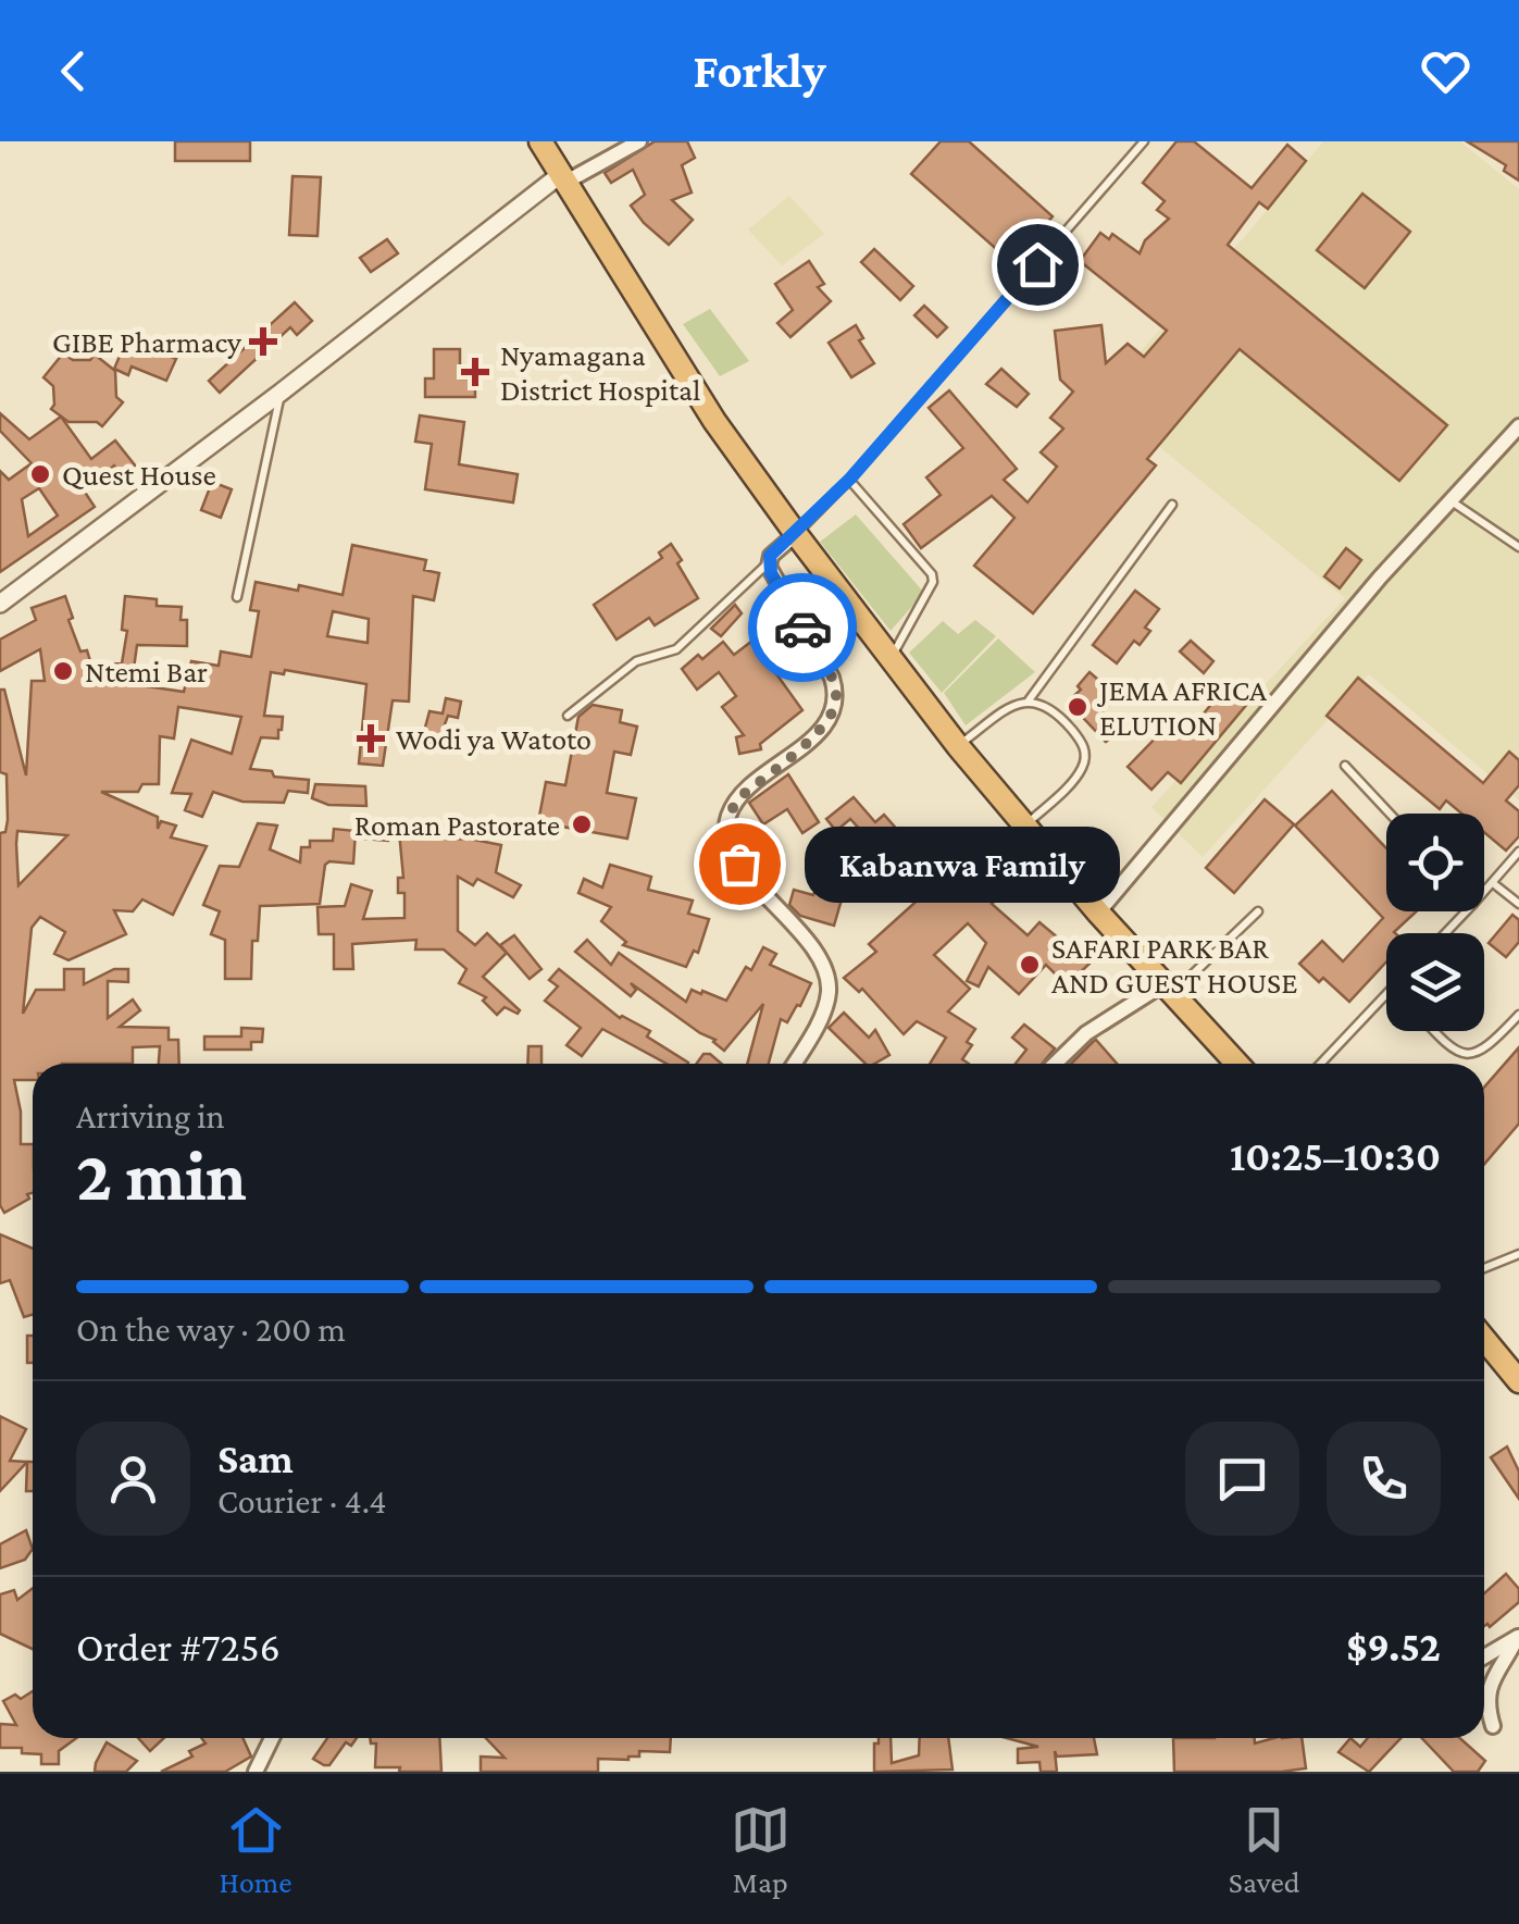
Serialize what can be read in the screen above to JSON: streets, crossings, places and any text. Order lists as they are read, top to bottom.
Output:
{
  "places": {
    "health": ["GIBE Pharmacy", "Nyamagana District Hospital", "Wodi ya Watoto"],
    "other": [
      "Quest House",
      "Ntemi Bar",
      "JEMA AFRICA ELUTION",
      "Roman Pastorate",
      "Kabanwa Family",
      "SAFARI PARK BAR AND GUEST HOUSE"
    ]
  },
  "page": {
    "header": "Forkly",
    "bubble": "Kabanwa Family",
    "heading": ["2 min", "Arriving in", "10:25–10:30"],
    "panel": [
      "Sam",
      "Courier · 4.4",
      "Order #7256",
      "$9.52"
    ],
    "bar": "On the way · 200 m",
    "tabs": ["Home", "Map", "Saved"]
  }
}
